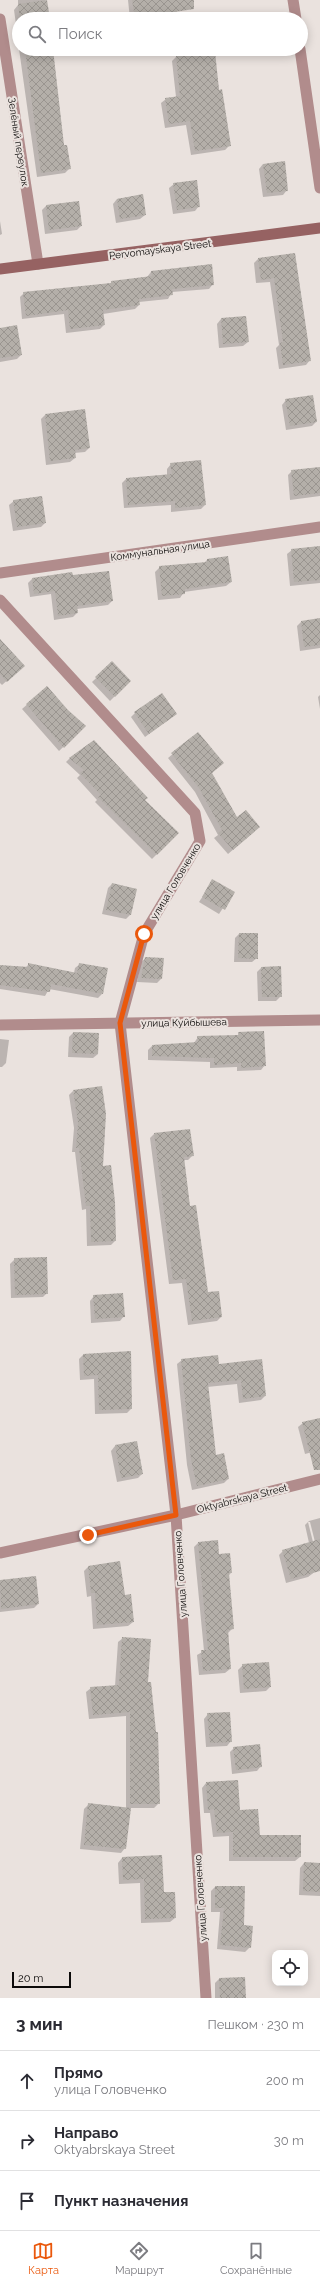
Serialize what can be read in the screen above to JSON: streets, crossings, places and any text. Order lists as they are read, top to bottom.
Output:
{
  "streets": {
    "main road": ["Pervomayskaya Street"],
    "street": [
      "Зелёный переулок",
      "Коммунальная улица",
      "улица Головченко",
      "улица Куйбышева",
      "Oktyabrskaya Street"
    ]
  },
  "crossings": [
    ["Зелёный переулок", "Pervomayskaya Street"],
    ["улица Головченко", "улица Куйбышева"],
    ["улица Головченко", "Oktyabrskaya Street"]
  ],
  "scale_bar": "20 m",
  "page": {
    "search": "Поиск",
    "scale": "20 m",
    "heading": ["3 мин", "Пешком · 230 m"],
    "list": [
      ["Прямо", "улица Головченко", "200 m"],
      ["Направо", "Oktyabrskaya Street", "30 m"],
      "Пункт назначения"
    ],
    "nav": ["Карта", "Маршрут", "Сохранённые"]
  }
}
